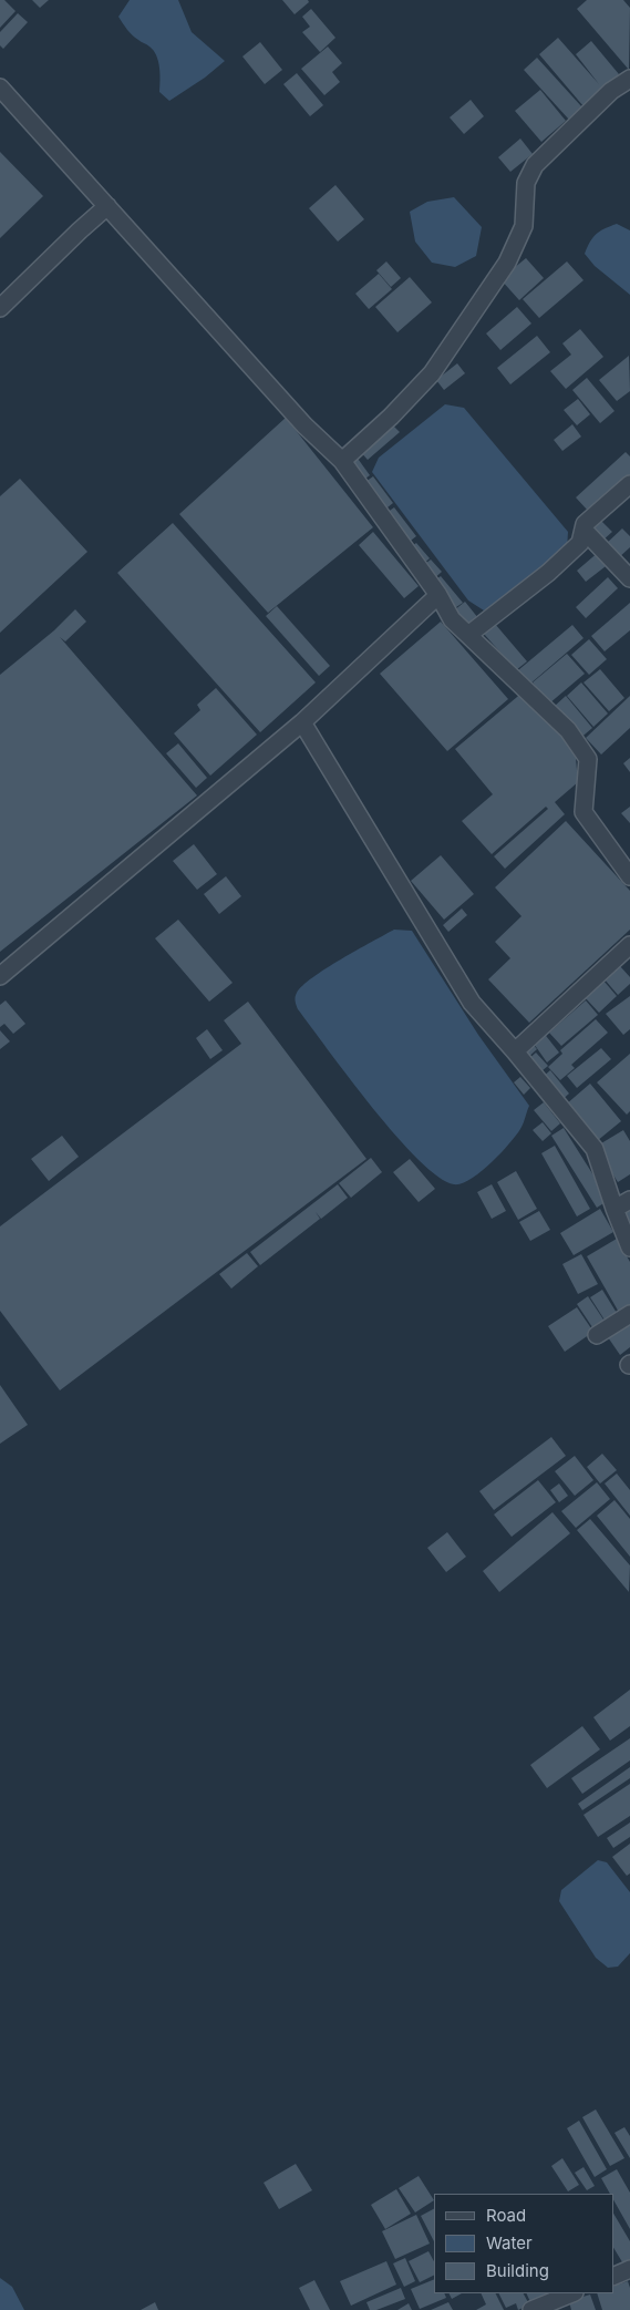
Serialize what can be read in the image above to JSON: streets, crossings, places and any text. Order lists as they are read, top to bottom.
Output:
{
  "legend": ["Road", "Water", "Building"]
}
